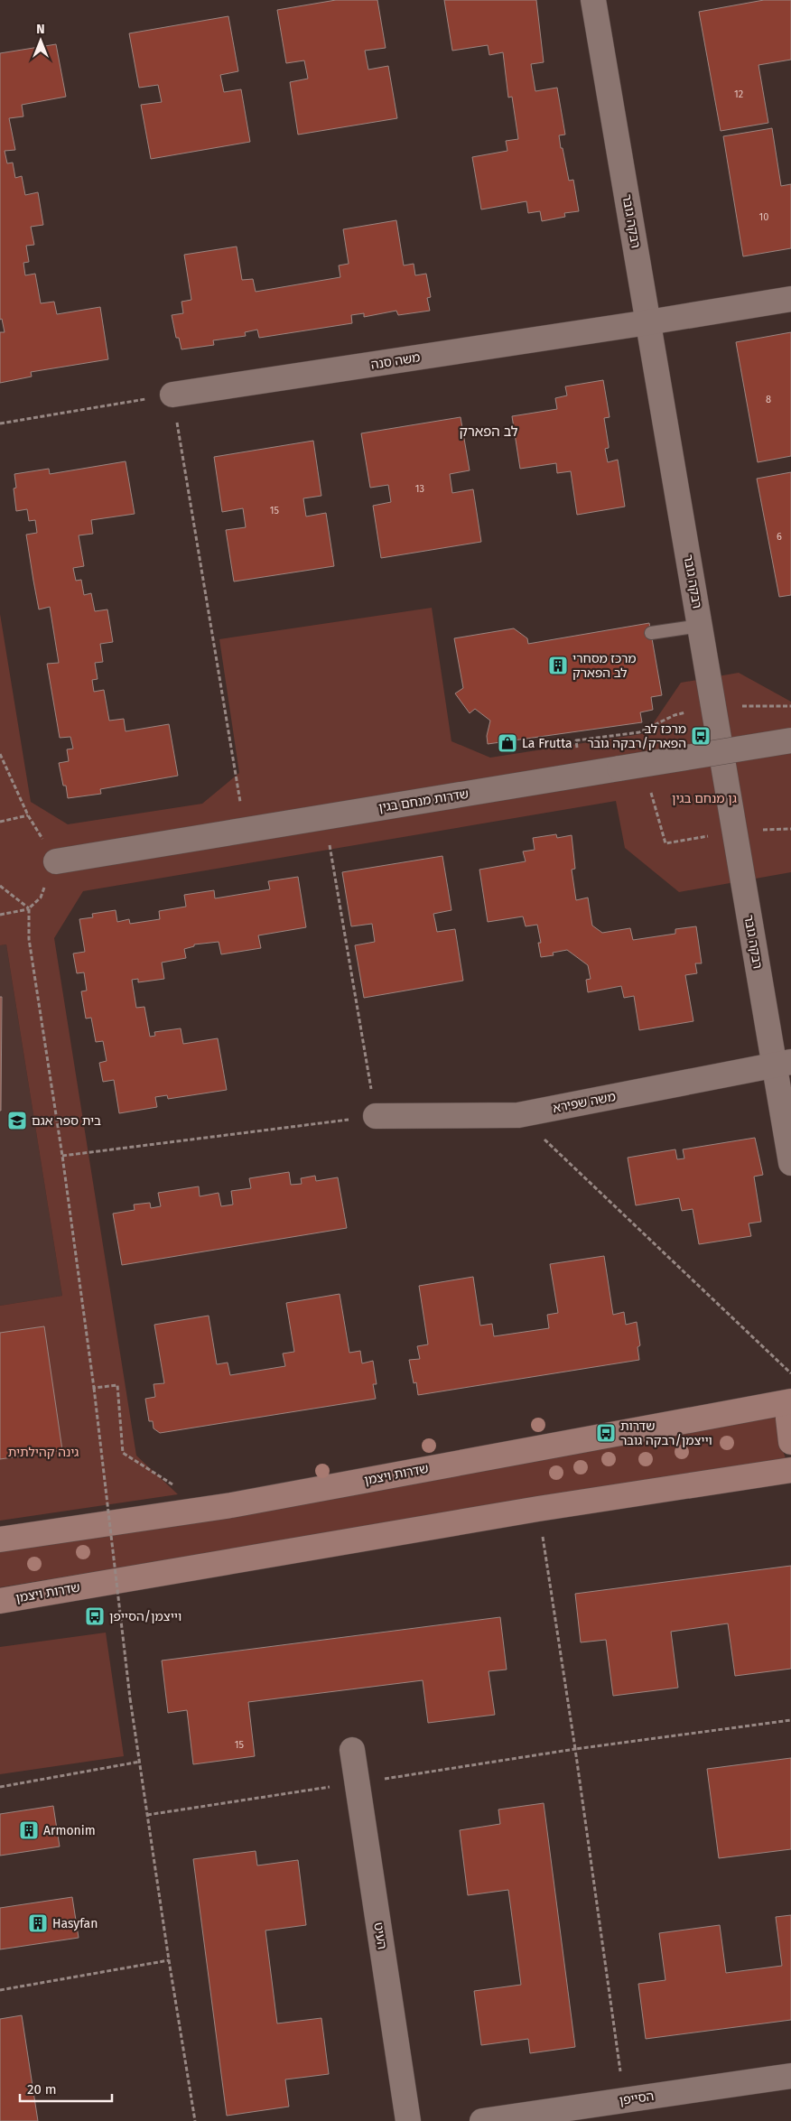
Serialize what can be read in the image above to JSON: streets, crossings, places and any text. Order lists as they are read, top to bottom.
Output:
{
  "streets": {
    "street": [
      "רבקה גובר",
      "משה סנה",
      "שדרות מנחם בגין",
      "משה שפירא",
      "שדרות ויצמן",
      "העיט",
      "הסייפן"
    ]
  },
  "crossings": [
    ["רבקה גובר", "משה סנה"],
    ["רבקה גובר", "משה שפירא"]
  ],
  "districts": ["לב הפארק"],
  "parks": ["גן מנחם בגין", "גינה קהילתית"],
  "places": {
    "building": ["מרכז מסחרי לב הפארק", "Armonim", "Hasyfan"],
    "bus stop": ["מרכז לב הפארק/רבקה גובר", "שדרות וייצמן/רבקה גובר", "וייצמן/הסייפן"],
    "shop": ["La Frutta"],
    "school or university": ["בית ספר אגם"]
  },
  "house_numbers": [
    "12",
    "10",
    "8",
    "13",
    "15",
    "6",
    "15"
  ],
  "scale_bar": "20 m",
  "north": "top"
}
